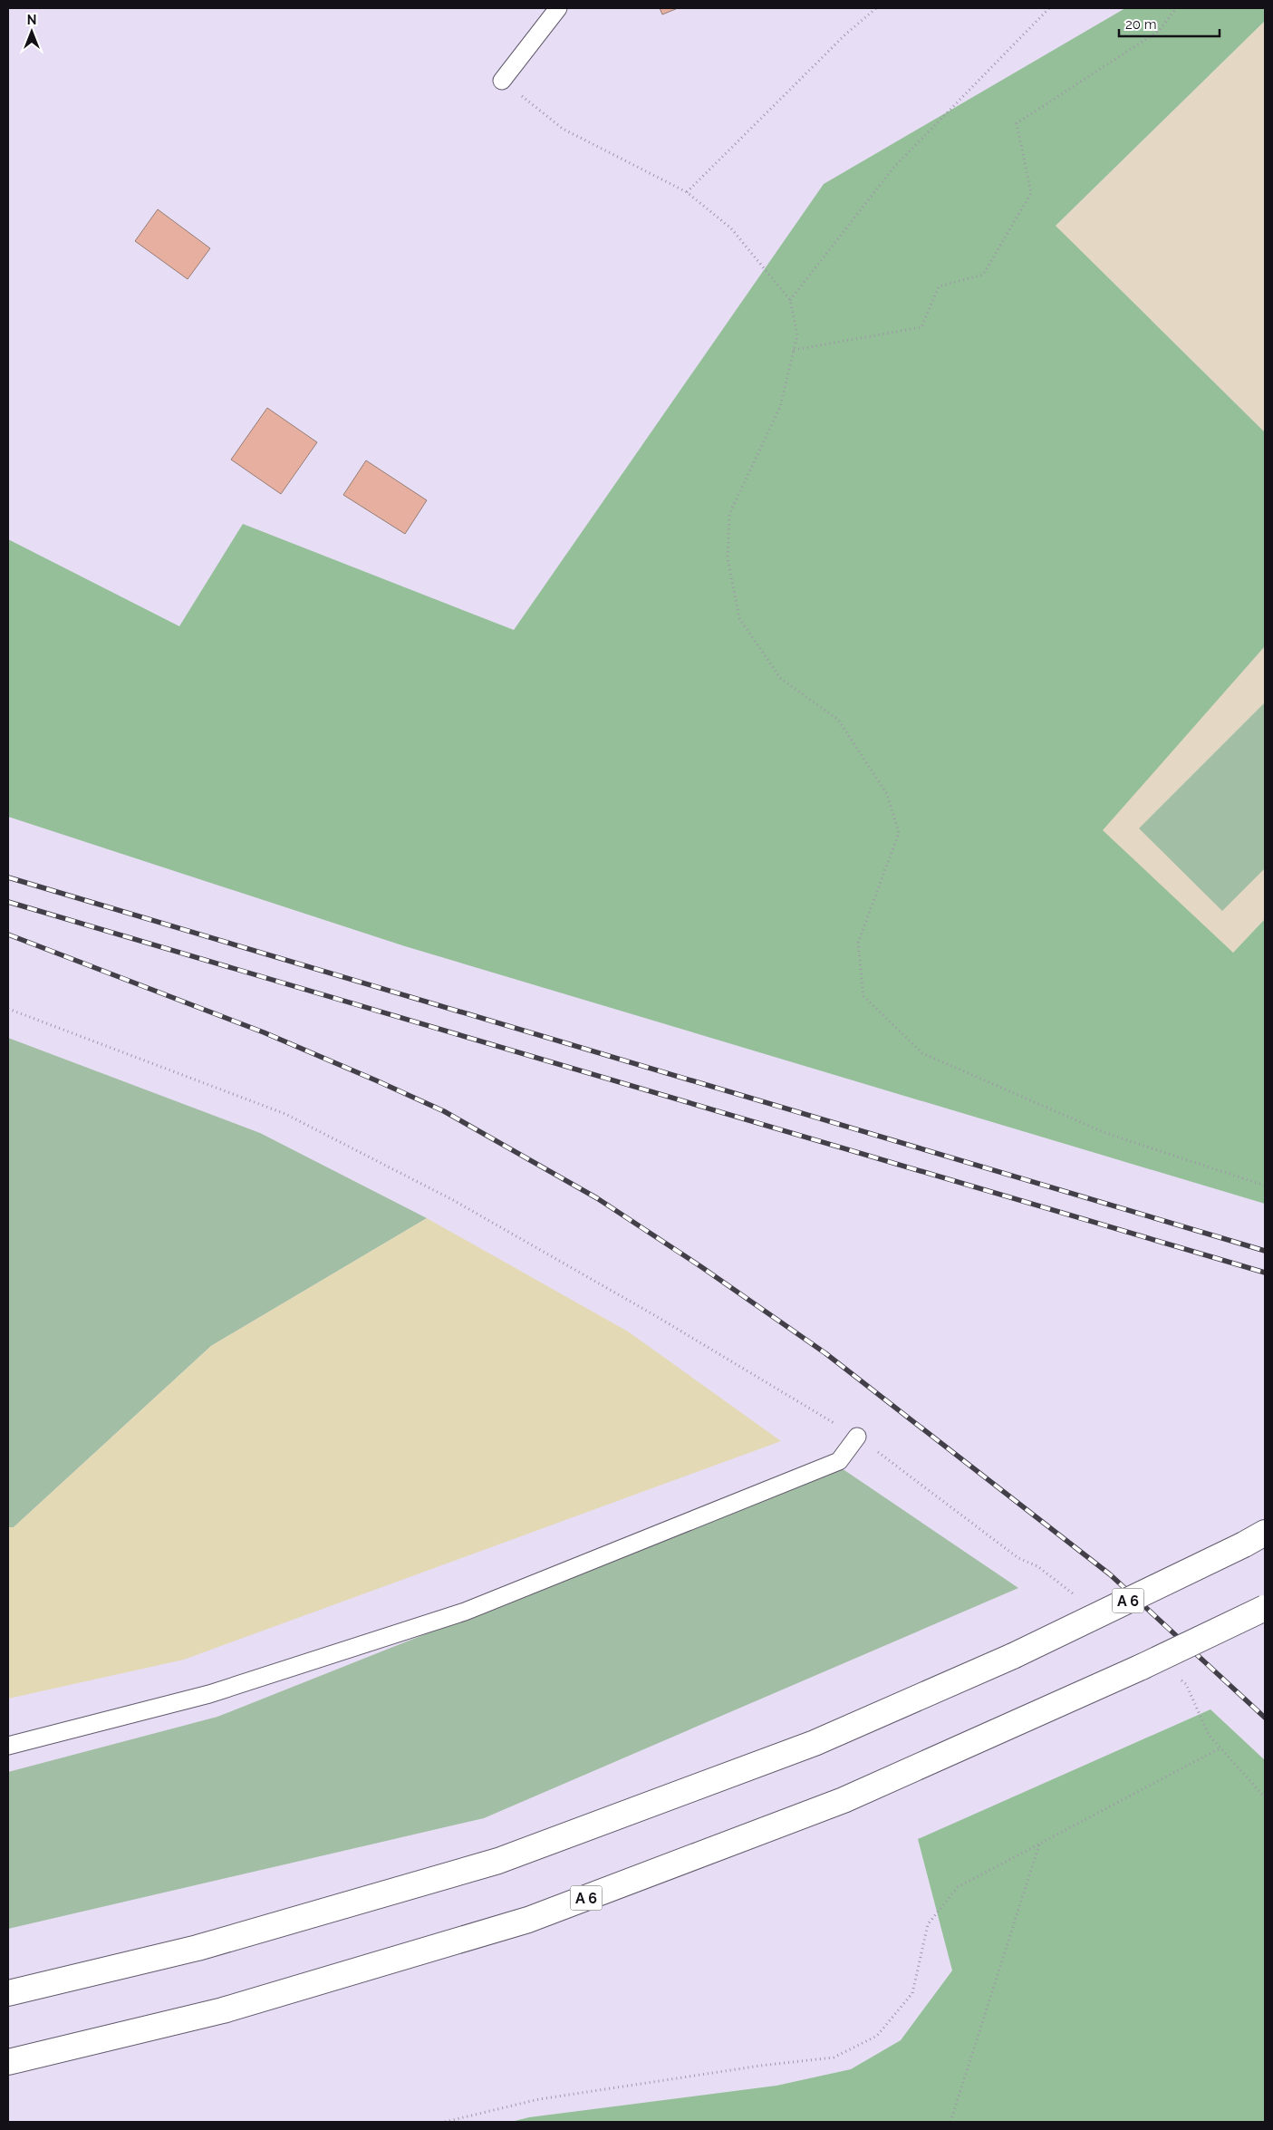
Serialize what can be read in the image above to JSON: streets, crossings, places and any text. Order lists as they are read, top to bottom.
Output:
{
  "streets": {
    "highway": ["A 6"]
  },
  "scale_bar": "20 m",
  "north": "top"
}
